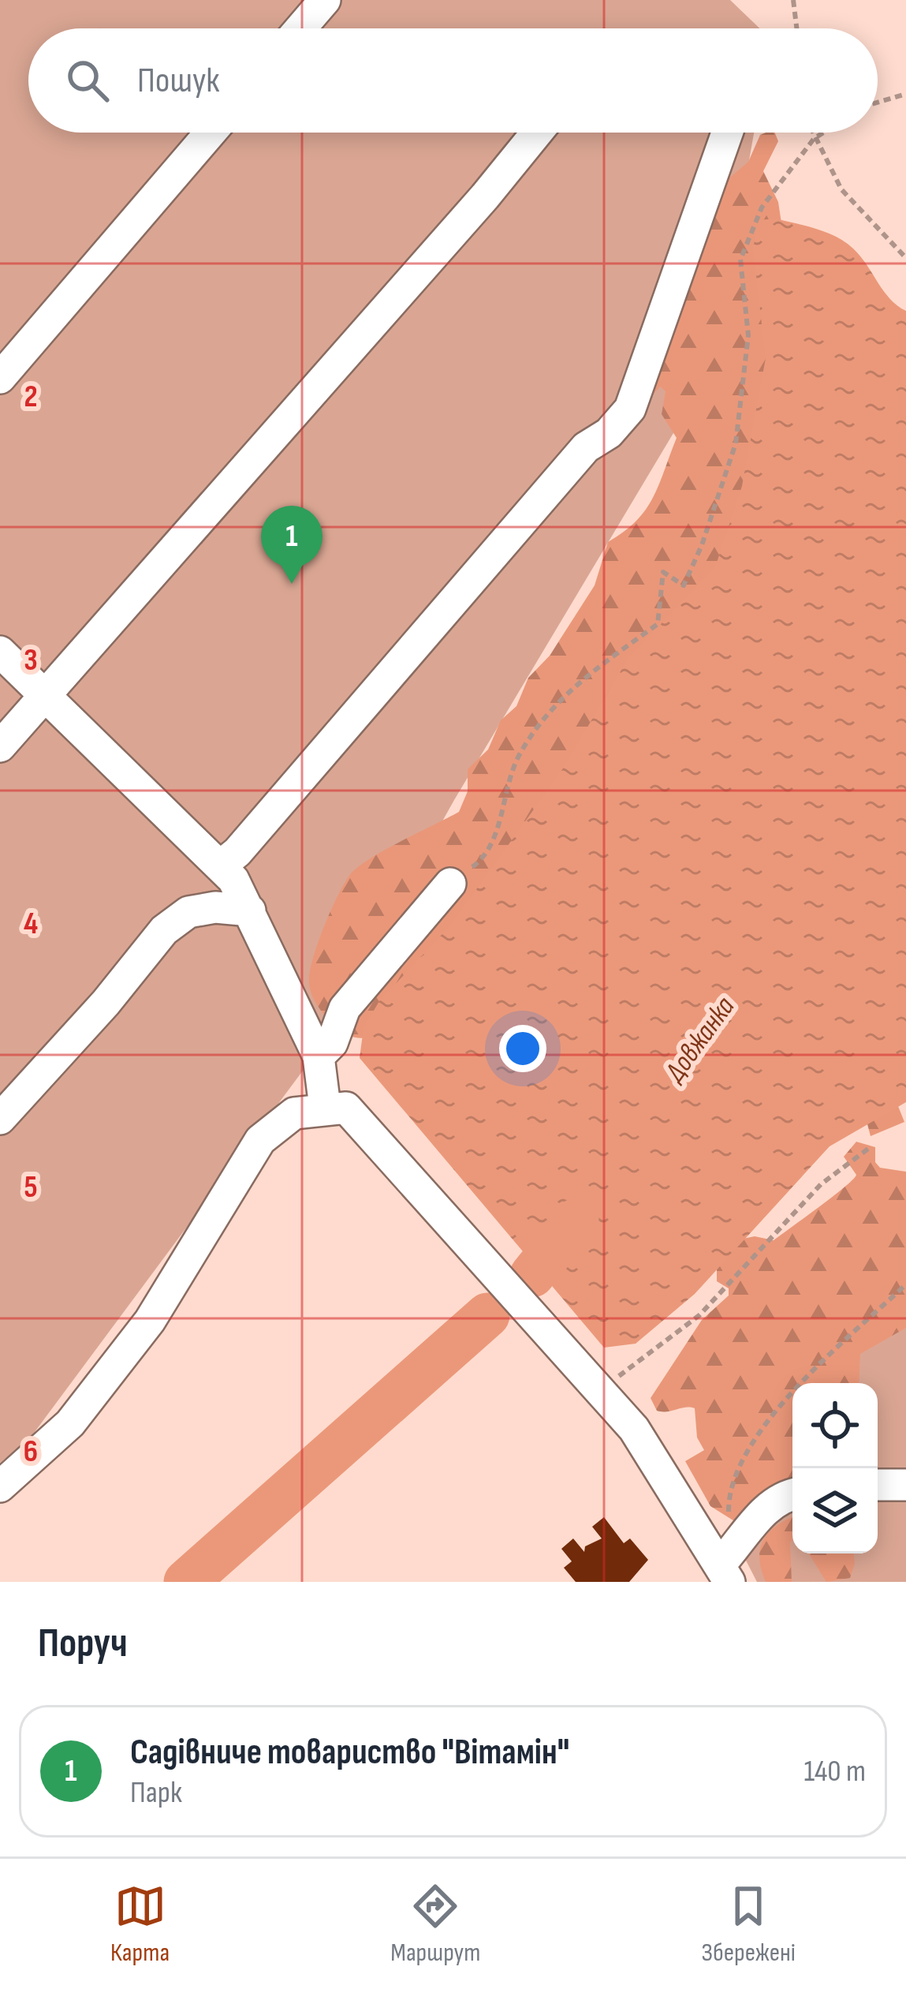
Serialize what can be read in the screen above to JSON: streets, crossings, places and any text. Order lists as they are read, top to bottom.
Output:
{
  "water": ["Довжанка"],
  "page": {
    "search": "Пошук",
    "pins": "1",
    "heading": "Поруч",
    "list": [
      {
        "mark": "1",
        "name": "Садівниче товариство \"Вітамін\"",
        "note": "Парк",
        "value": "140 m"
      }
    ],
    "nav": ["Карта", "Маршрут", "Збережені"]
  },
  "grid": {
    "rows": [
      "2",
      "3",
      "4",
      "5",
      "6"
    ]
  }
}
